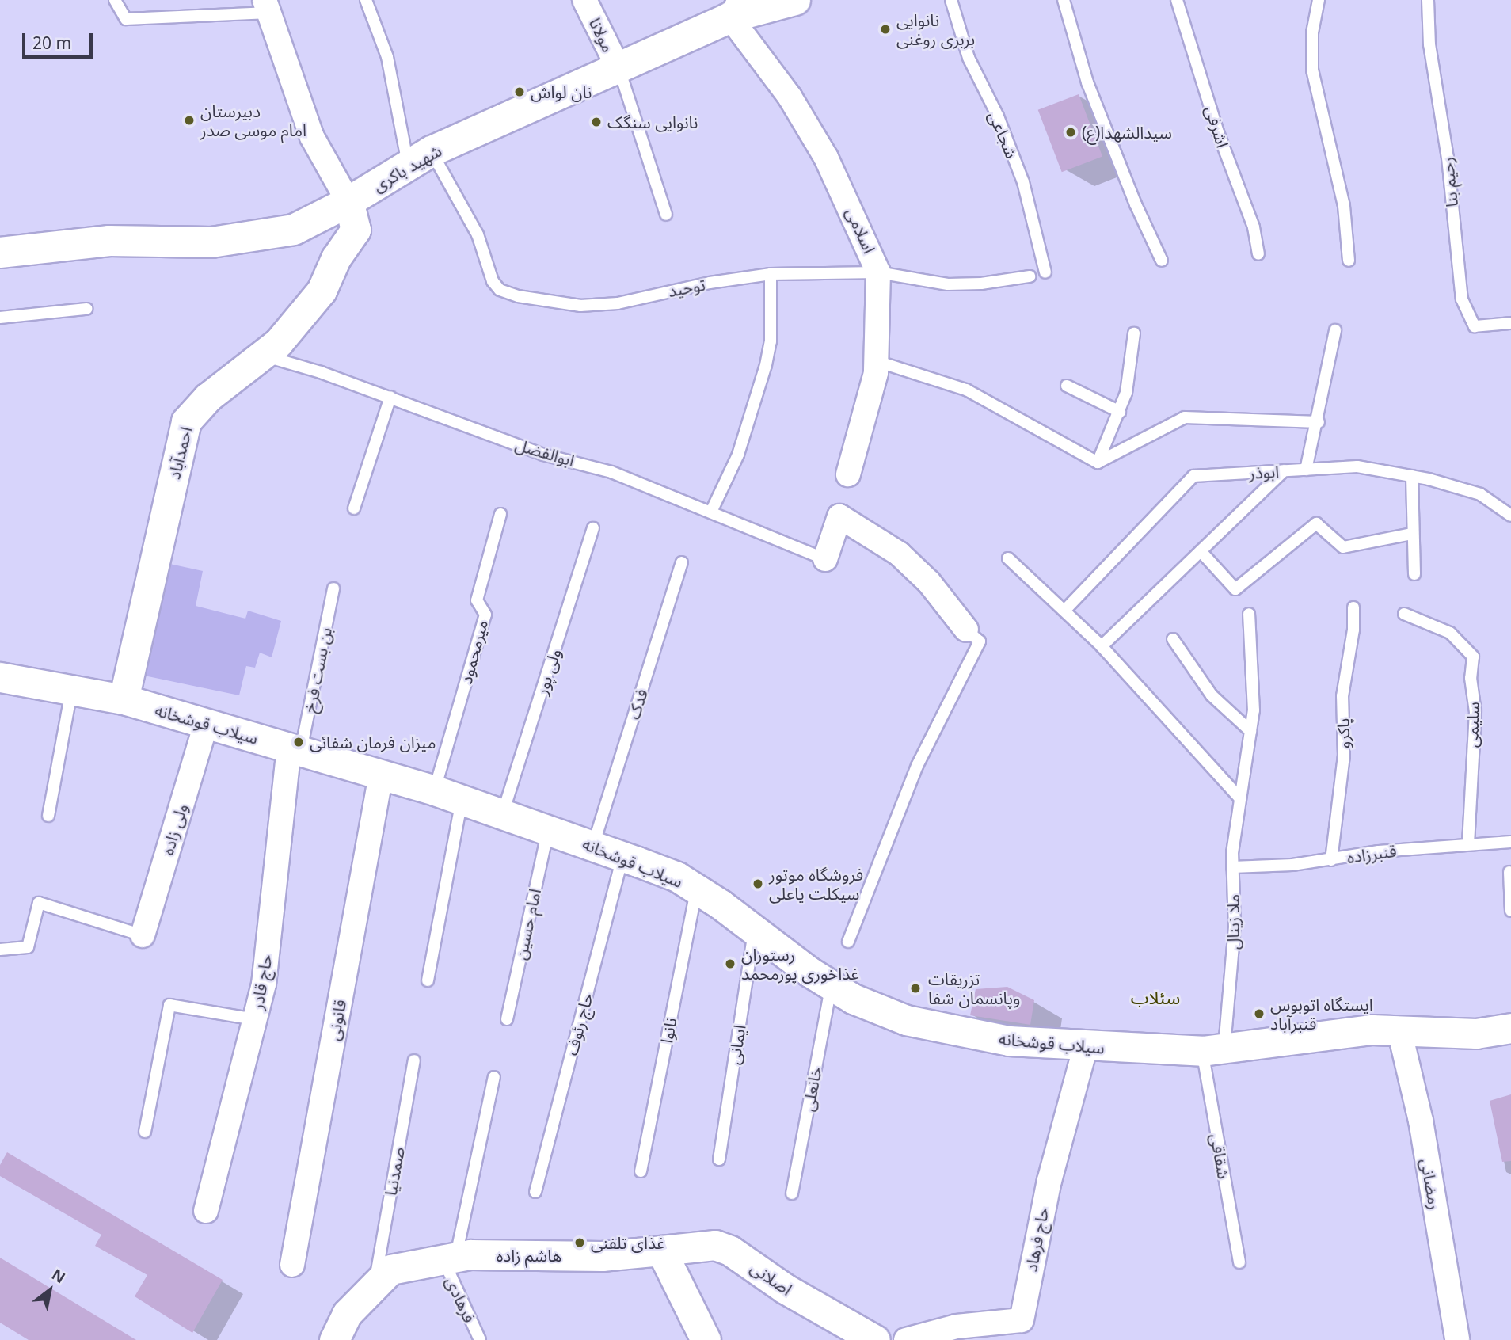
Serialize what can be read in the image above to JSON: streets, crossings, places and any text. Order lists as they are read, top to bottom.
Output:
{
  "streets": {
    "main road": ["شهید باکری"],
    "street": [
      "مولانا",
      "اسلامی",
      "احمدآباد",
      "سیلاب قوشخانه",
      "ولی زاده",
      "حاج قادر",
      "قانونی",
      "رمضانی",
      "حاج فرهاد",
      "هاشم زاده",
      "اصلانی"
    ],
    "lane": [
      "اشرفی",
      "شجاعی",
      "رحیم بنا",
      "توحید",
      "ابوالفضل",
      "ابوذر",
      "میرمحمود",
      "بن بست فرخ",
      "ولی پور",
      "فدک",
      "سلیمی",
      "پاکرو",
      "قنبرزاده",
      "ملا زینال",
      "امام حسین",
      "حاج رئوف",
      "نانوا",
      "ایمانی",
      "خانعلی",
      "شقاقی",
      "صمدنیا",
      "فرهادی"
    ]
  },
  "crossings": [
    ["مولانا", "شهید باکری"],
    ["شهید باکری", "اسلامی"],
    ["شهید باکری", "توحید"],
    ["شهید باکری", "احمدآباد"],
    ["اسلامی", "توحید"],
    ["ابوالفضل", "احمدآباد"],
    ["احمدآباد", "سیلاب قوشخانه"],
    ["میرمحمود", "سیلاب قوشخانه"],
    ["بن بست فرخ", "سیلاب قوشخانه"],
    ["بن بست فرخ", "حاج قادر"],
    ["ولی پور", "سیلاب قوشخانه"],
    ["فدک", "سیلاب قوشخانه"],
    ["سیلاب قوشخانه", "ولی زاده"],
    ["سیلاب قوشخانه", "ملا زینال"],
    ["سیلاب قوشخانه", "امام حسین"],
    ["سیلاب قوشخانه", "حاج قادر"],
    ["سیلاب قوشخانه", "قانونی"],
    ["سیلاب قوشخانه", "حاج رئوف"],
    ["سیلاب قوشخانه", "نانوا"],
    ["سیلاب قوشخانه", "ایمانی"],
    ["سیلاب قوشخانه", "خانعلی"],
    ["سیلاب قوشخانه", "شقاقی"],
    ["سیلاب قوشخانه", "رمضانی"],
    ["سیلاب قوشخانه", "حاج فرهاد"],
    ["سلیمی", "قنبرزاده"],
    ["پاکرو", "قنبرزاده"],
    ["قنبرزاده", "ملا زینال"],
    ["ملا زینال", "شقاقی"],
    ["صمدنیا", "هاشم زاده"],
    ["هاشم زاده", "اصلانی"],
    ["هاشم زاده", "فرهادی"]
  ],
  "districts": ["سئلاب"],
  "places": [
    "نانوایی بربری روغنی",
    "نان لواش",
    "دبیرستان امام موسی صدر",
    "نانوایی سنگک",
    "سیدالشهدا(ع)",
    "میزان فرمان شفائی",
    "فروشگاه موتور سیکلت یاعلی",
    "رستوران غذاخوری پورمحمد",
    "تزریقات وپانسمان شفا",
    "ایستگاه اتوبوس قنبرآباد",
    "غذای تلفنی"
  ],
  "scale_bar": "20 m",
  "north": "top right"
}
